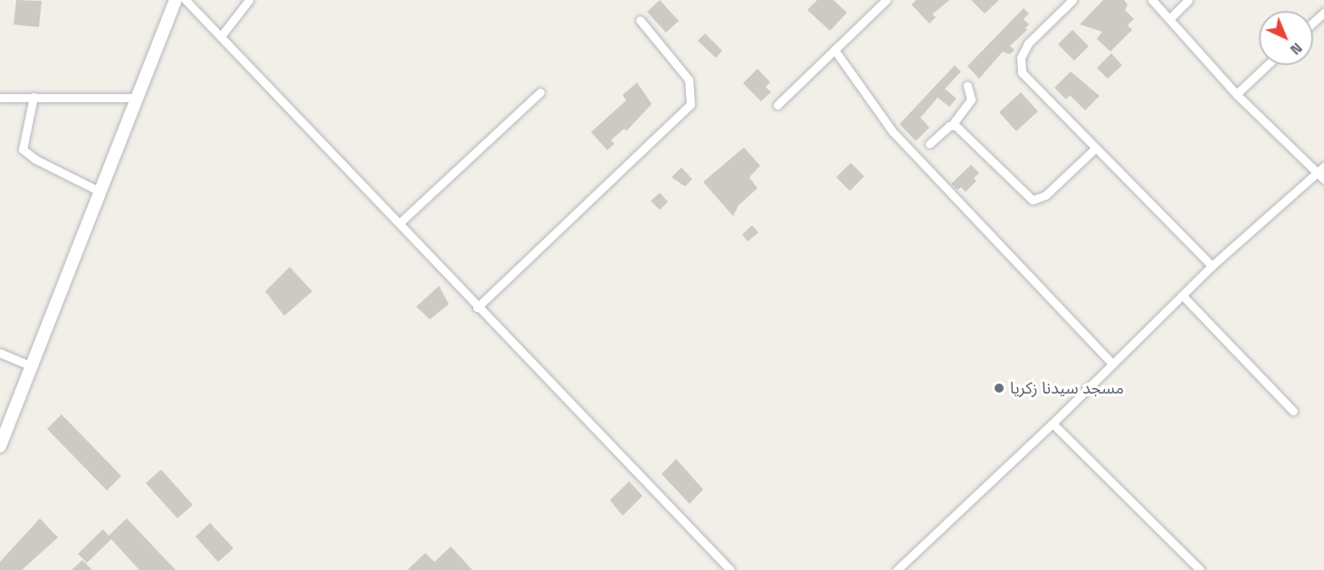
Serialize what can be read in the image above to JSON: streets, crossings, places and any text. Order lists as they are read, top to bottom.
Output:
{
  "places": ["مسجد سيدنا زكريا"],
  "north": "bottom right"
}
